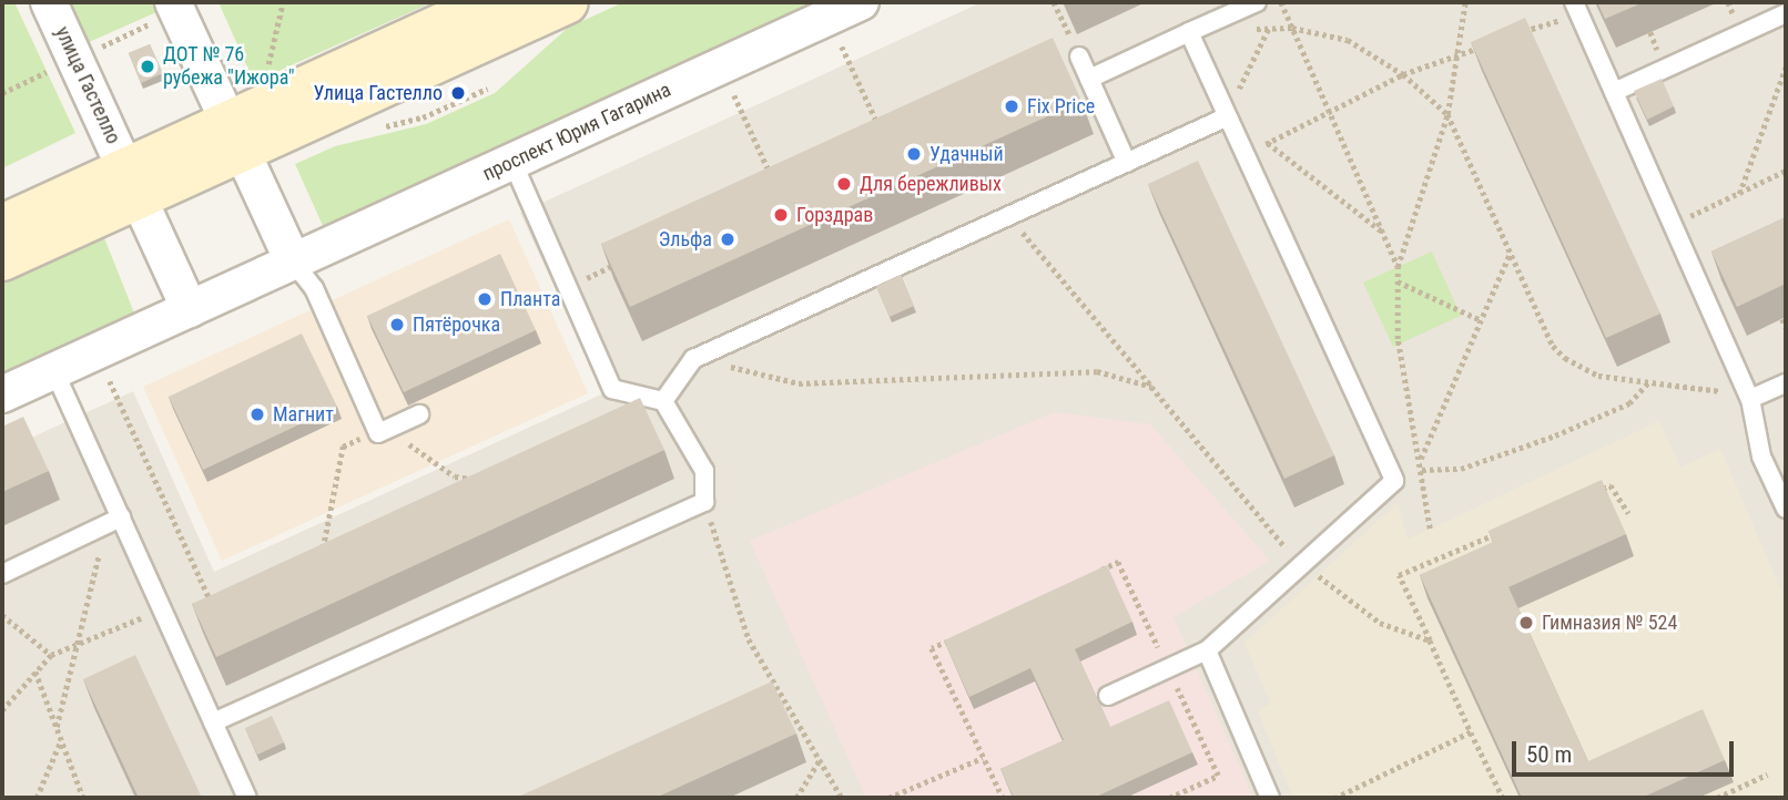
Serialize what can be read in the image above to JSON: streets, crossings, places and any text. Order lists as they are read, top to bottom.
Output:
{
  "streets": {
    "street": ["улица Гастелло", "проспект Юрия Гагарина"]
  },
  "places": [
    "ДОТ № 76 рубежа \"Ижора\"",
    "Улица Гастелло",
    "Fix Price",
    "Удачный",
    "Для бережливых",
    "Горздрав",
    "Эльфа",
    "Планта",
    "Пятёрочка",
    "Магнит",
    "Гимназия № 524"
  ],
  "scale_bar": "50 m"
}
